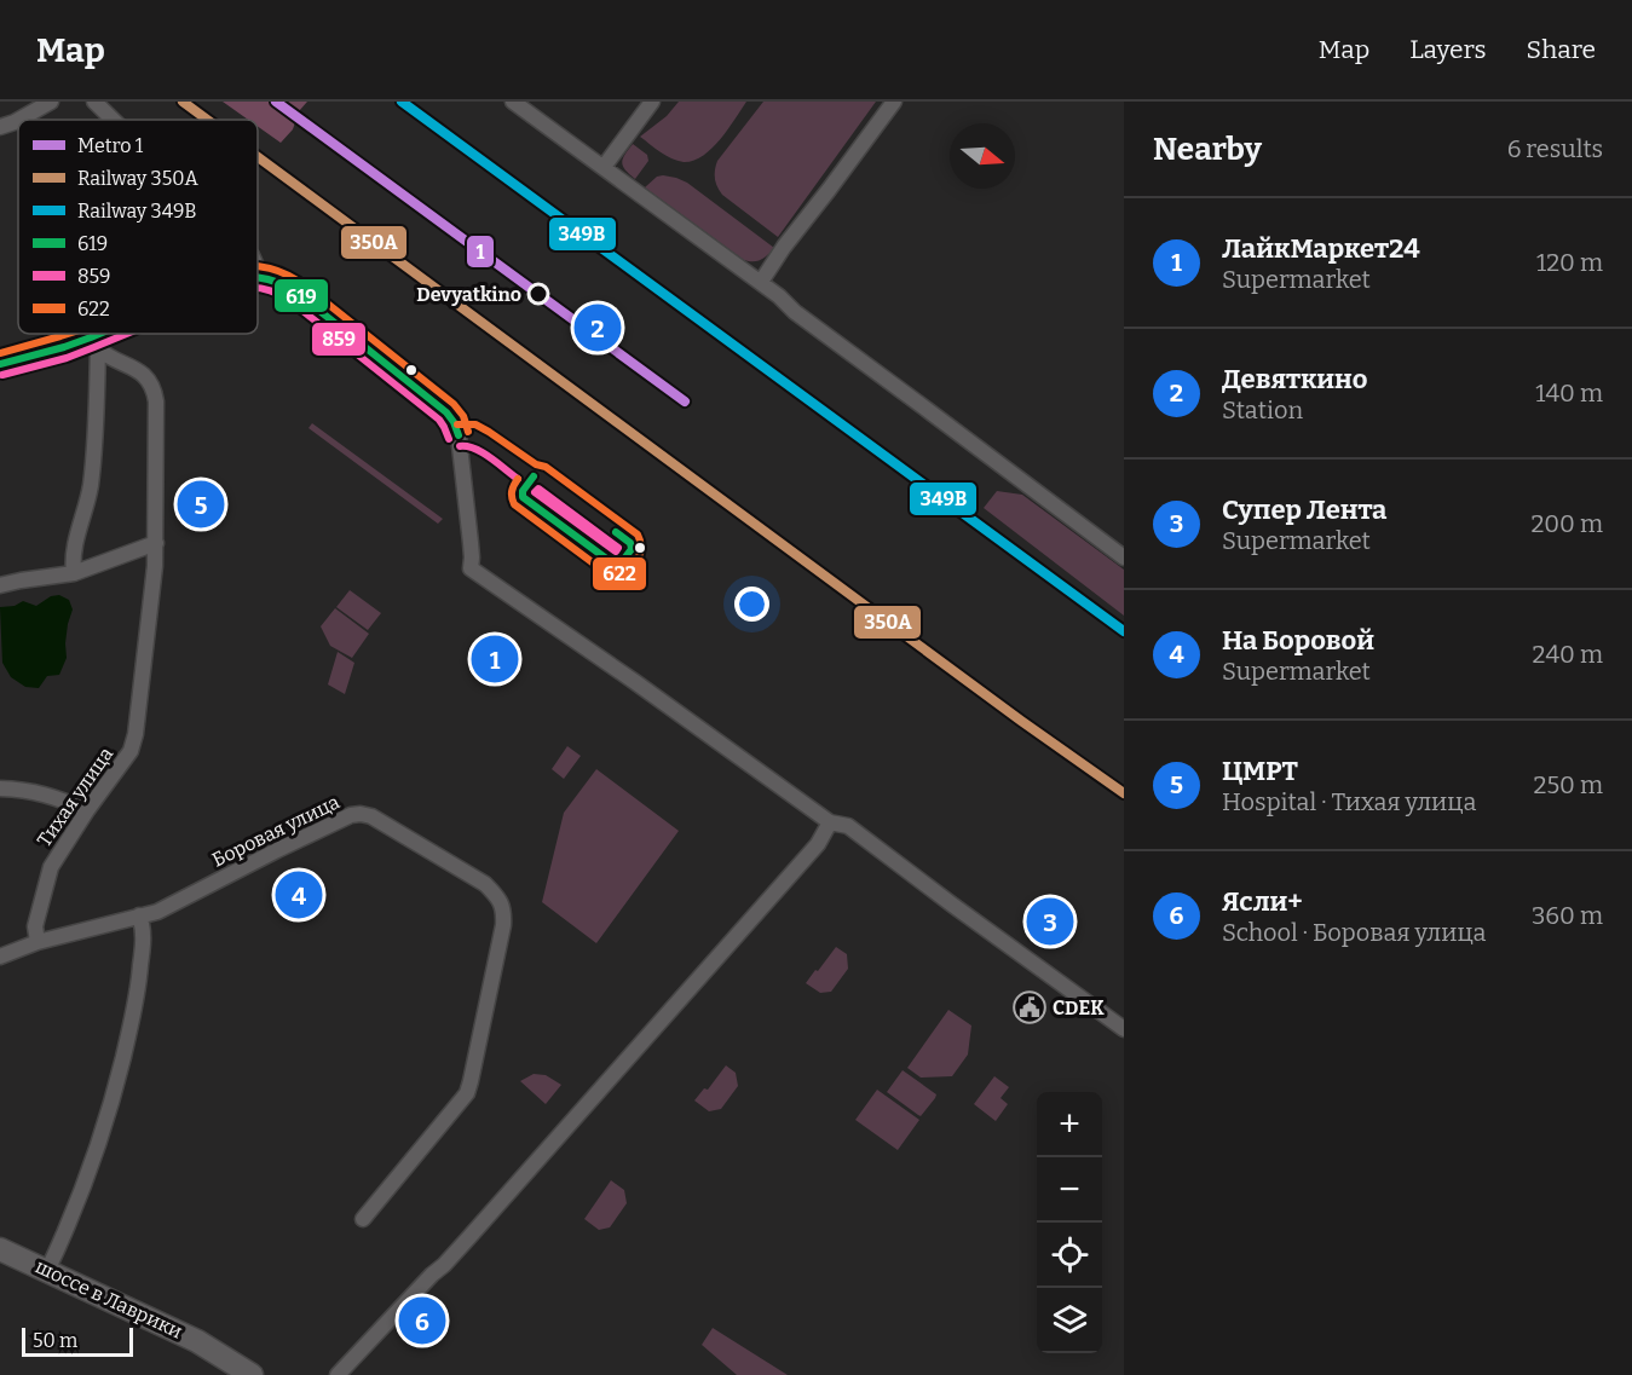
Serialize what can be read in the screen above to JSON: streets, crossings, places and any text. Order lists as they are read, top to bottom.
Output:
{
  "streets": {
    "street": ["Тихая улица", "Боровая улица", "шоссе в Лаврики"]
  },
  "crossings": [
    ["Тихая улица", "Боровая улица"]
  ],
  "places": {
    "other": ["Devyatkino"],
    "public building": ["CDEK"]
  },
  "lines": [
    "metro line 1",
    "rail line 350А",
    "rail line 349В",
    "transit line 622",
    "transit line 619",
    "transit line 859"
  ],
  "legend": [
    "Metro 1",
    "Railway 350А",
    "Railway 349В",
    "619",
    "859",
    "622"
  ],
  "scale_bar": "50 m",
  "north": "right",
  "page": {
    "header": "Map",
    "nav": ["Map", "Layers", "Share"],
    "heading": ["Nearby", "6 results"],
    "list": [
      {
        "mark": "1",
        "name": "ЛайкМаркет24",
        "note": "Supermarket",
        "value": "120 m"
      },
      {
        "mark": "2",
        "name": "Девяткино",
        "note": "Station",
        "value": "140 m"
      },
      {
        "mark": "3",
        "name": "Супер Лента",
        "note": "Supermarket",
        "value": "200 m"
      },
      {
        "mark": "4",
        "name": "На Боровой",
        "note": "Supermarket",
        "value": "240 m"
      },
      {
        "mark": "5",
        "name": "ЦМРТ",
        "note": "Hospital · Тихая улица",
        "value": "250 m"
      },
      {
        "mark": "6",
        "name": "Ясли+",
        "note": "School · Боровая улица",
        "value": "360 m"
      }
    ],
    "pins": [
      "2",
      "5",
      "1",
      "4",
      "3",
      "6"
    ],
    "map_buttons": ["+", "−"],
    "scale": "50 m"
  }
}
